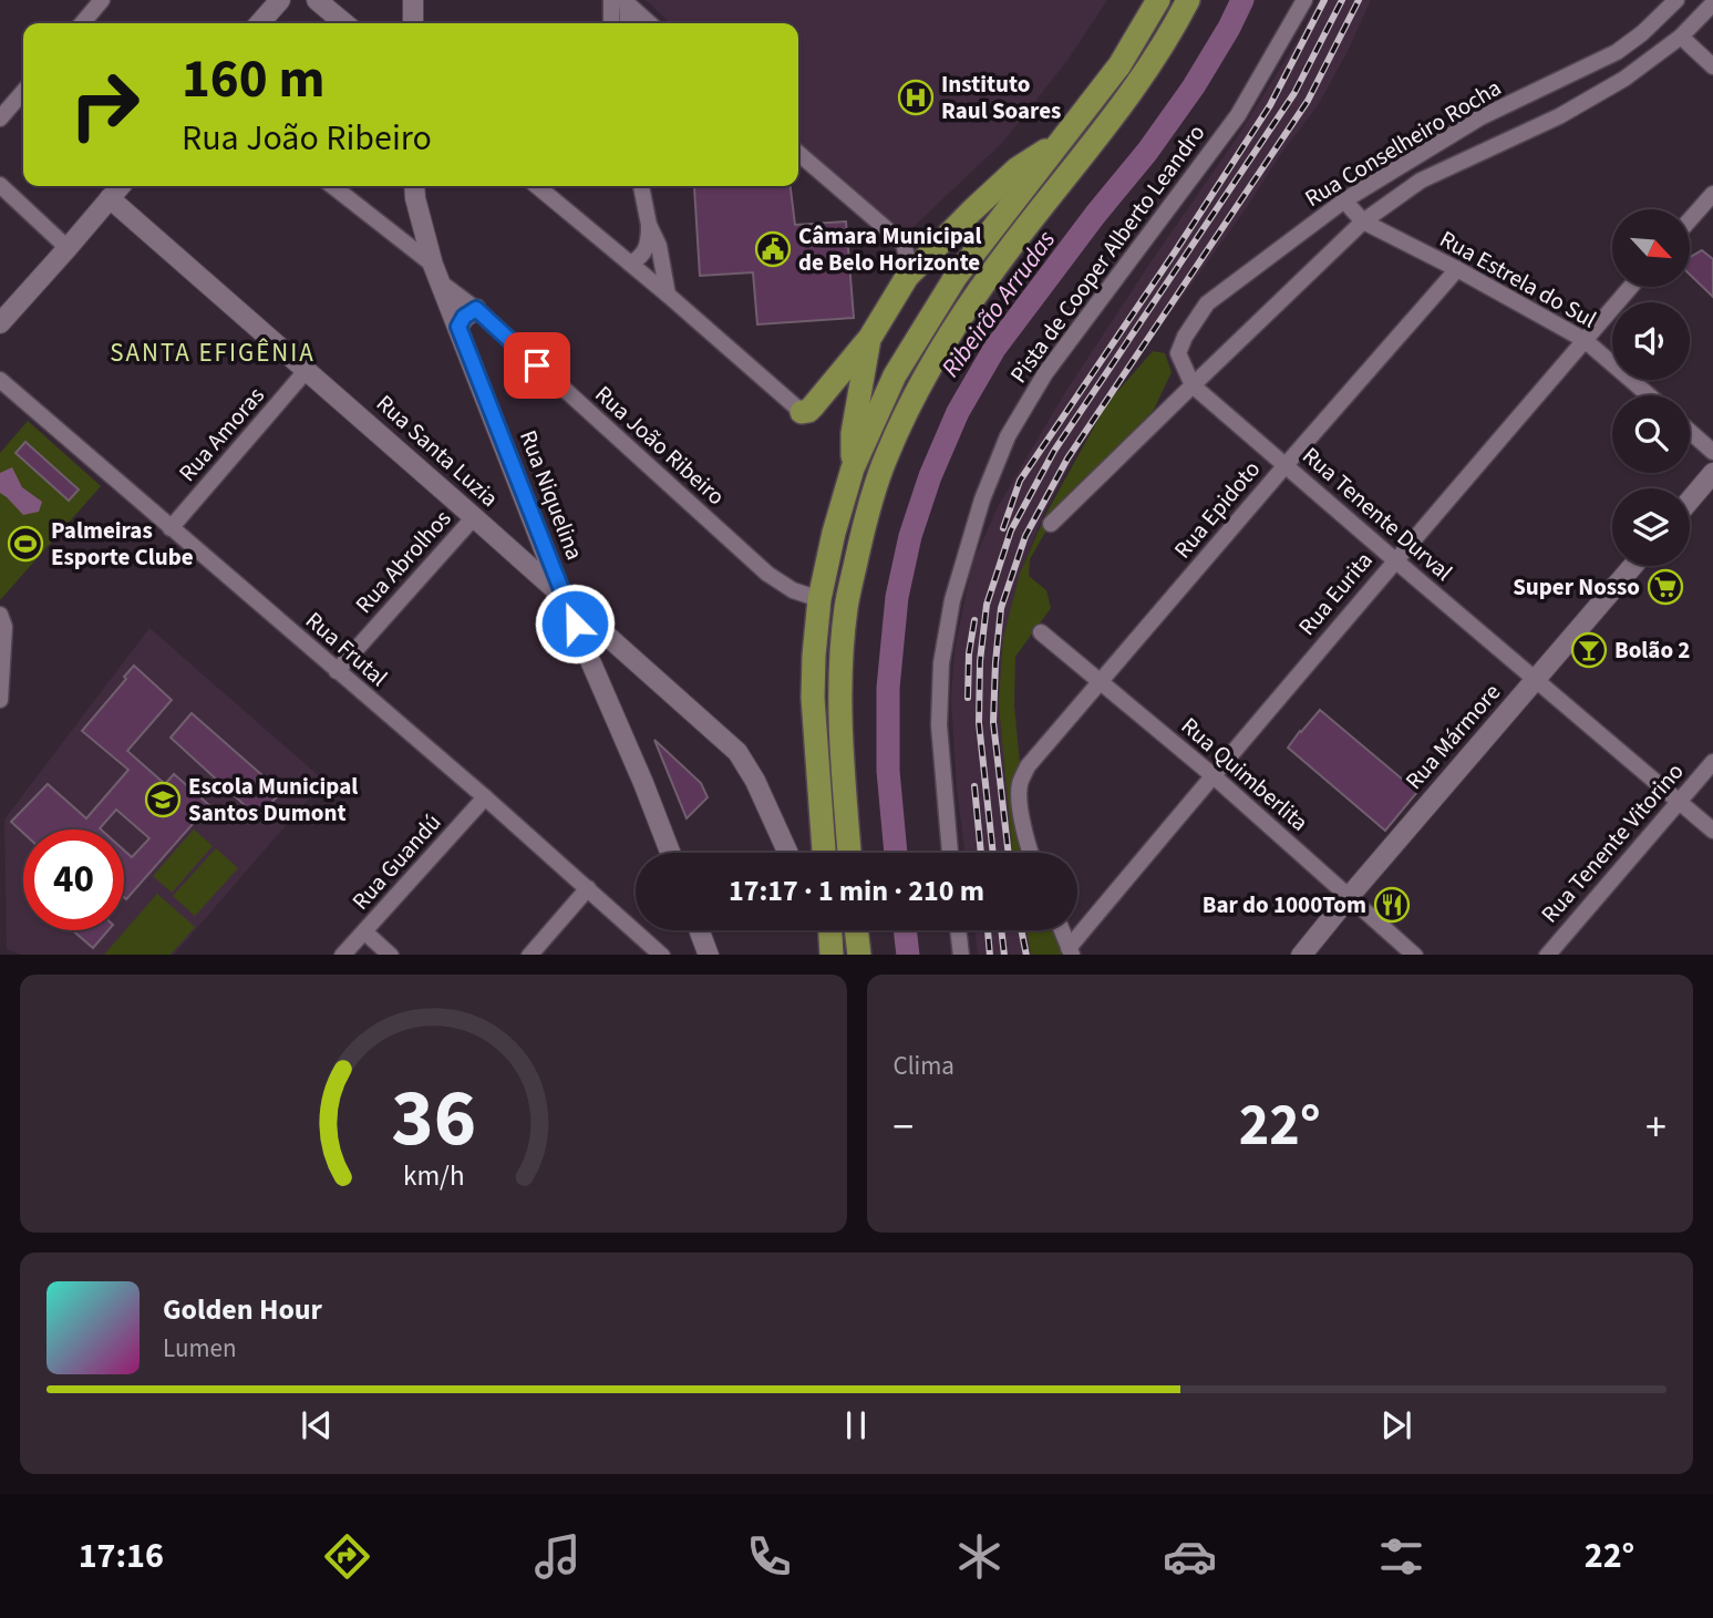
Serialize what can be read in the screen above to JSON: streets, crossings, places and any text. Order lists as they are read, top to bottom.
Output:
{
  "streets": {
    "street": [
      "Rua Conselheiro Rocha",
      "Pista de Cooper Alberto Leandro",
      "Rua Estrela do Sul",
      "Rua Amoras",
      "Rua João Ribeiro",
      "Rua Santa Luzia",
      "Rua Niquelina",
      "Rua Epidoto",
      "Rua Tenente Durval",
      "Rua Abrolhos",
      "Rua Eurita",
      "Rua Frutal",
      "Rua Mármore",
      "Rua Quimberlita",
      "Rua Tenente Vitorino",
      "Rua Guandú"
    ]
  },
  "crossings": [
    ["Rua Conselheiro Rocha", "Rua Estrela do Sul"],
    ["Rua Conselheiro Rocha", "Rua Tenente Durval"],
    ["Rua Estrela do Sul", "Rua Epidoto"],
    ["Rua Estrela do Sul", "Rua Eurita"],
    ["Rua Amoras", "Rua Santa Luzia"],
    ["Rua Amoras", "Rua Frutal"],
    ["Rua João Ribeiro", "Rua Niquelina"],
    ["Rua Santa Luzia", "Rua Niquelina"],
    ["Rua Santa Luzia", "Rua Abrolhos"],
    ["Rua Epidoto", "Rua Tenente Durval"],
    ["Rua Epidoto", "Rua Quimberlita"],
    ["Rua Tenente Durval", "Rua Eurita"],
    ["Rua Tenente Durval", "Rua Mármore"],
    ["Rua Tenente Durval", "Rua Tenente Vitorino"],
    ["Rua Abrolhos", "Rua Frutal"],
    ["Rua Eurita", "Rua Quimberlita"],
    ["Rua Frutal", "Rua Guandú"],
    ["Rua Mármore", "Rua Quimberlita"]
  ],
  "districts": ["SANTA EFIGÊNIA"],
  "water": ["Ribeirão Arrudas"],
  "places": {
    "hospital": ["Instituto Raul Soares"],
    "public building": ["Câmara Municipal de Belo Horizonte"],
    "sports": ["Palmeiras Esporte Clube"],
    "supermarket": ["Super Nosso"],
    "bar": ["Bolão 2"],
    "school or university": ["Escola Municipal Santos Dumont"],
    "restaurant": ["Bar do 1000Tom"]
  },
  "north": "bottom right",
  "page": {
    "turn": ["160 m", "Rua João Ribeiro"],
    "limit": "40",
    "trip": "17:17 · 1 min · 210 m",
    "tile": "Clima",
    "heat": ["−", "22°", "+"],
    "song": ["Golden Hour", "Lumen"],
    "tabs": ["17:16", "22°"],
    "gauge": ["36", "km/h"]
  }
}
